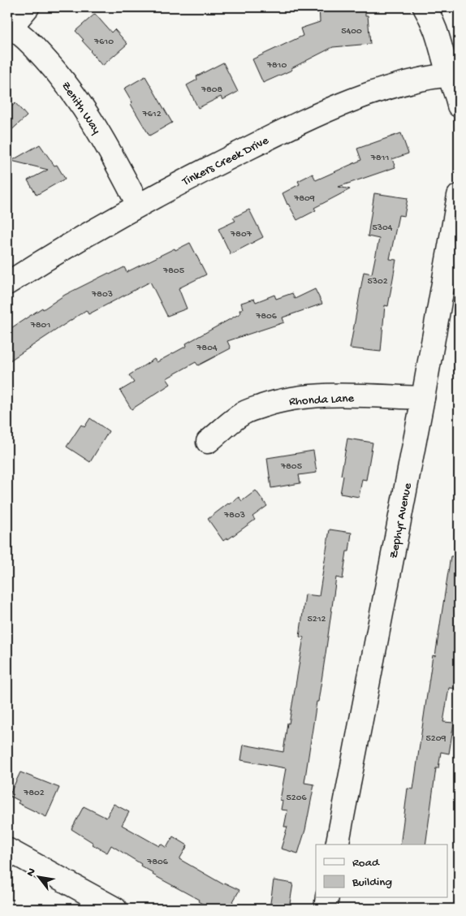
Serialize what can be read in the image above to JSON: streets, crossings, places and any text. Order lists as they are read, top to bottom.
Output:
{
  "streets": {
    "street": [
      "Zenith Way",
      "Tinkers Creek Drive",
      "Rhonda Lane",
      "Zephyr Avenue"
    ]
  },
  "crossings": [
    ["Zenith Way", "Tinkers Creek Drive"],
    ["Rhonda Lane", "Zephyr Avenue"]
  ],
  "house_numbers": [
    "5400",
    "7610",
    "7810",
    "7808",
    "7612",
    "7811",
    "7809",
    "5304",
    "7807",
    "7805",
    "5302",
    "7803",
    "7806",
    "7801",
    "7804",
    "7805",
    "7803",
    "5212",
    "5209",
    "7802",
    "5206",
    "7806"
  ],
  "legend": ["Road", "Building"],
  "north": "top left"
}
